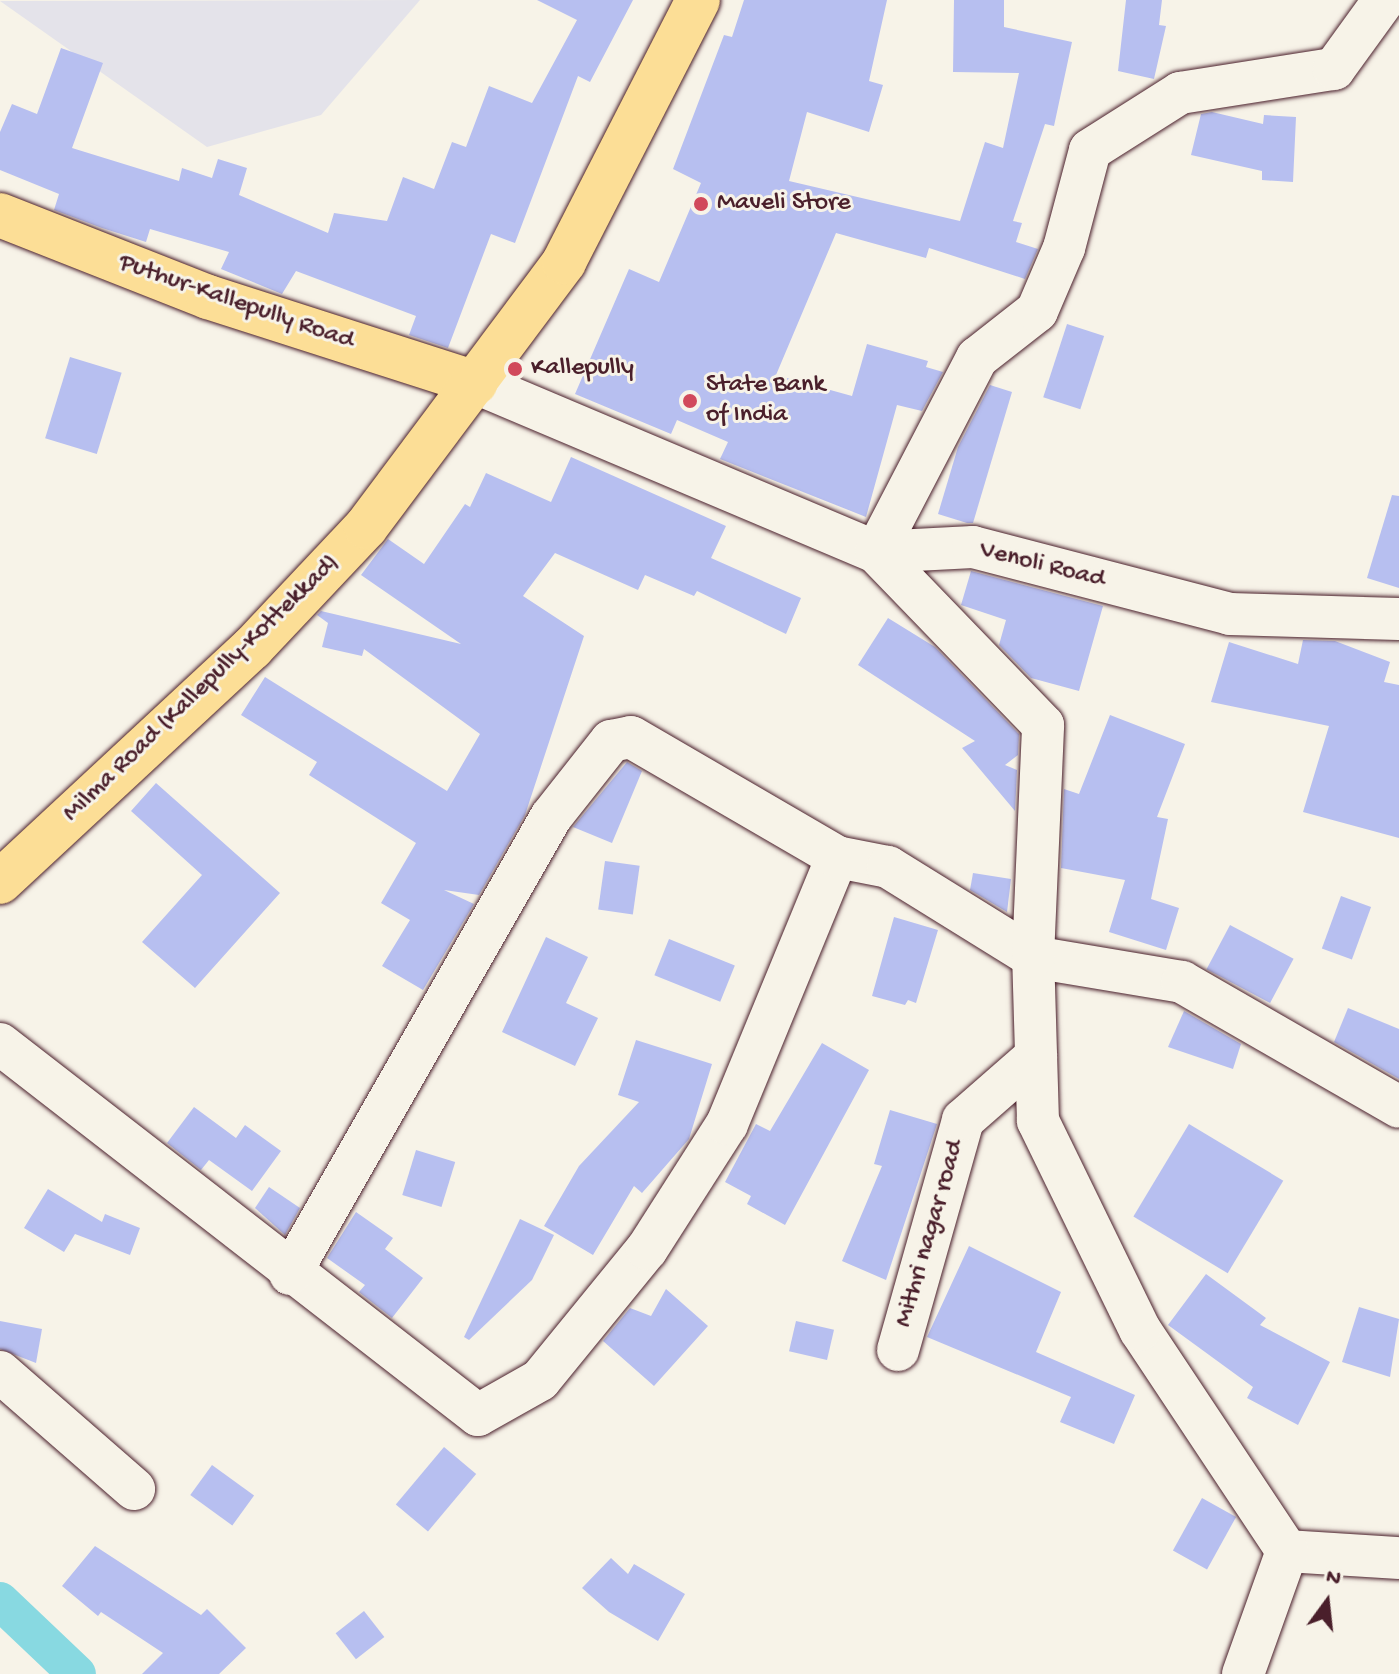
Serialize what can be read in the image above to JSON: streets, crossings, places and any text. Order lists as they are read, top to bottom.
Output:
{
  "streets": {
    "main road": ["Puthur-Kallepully Road", "Milma Road (Kallepully-Kottekkad)"],
    "street": ["Venoli Road", "Mithri nagar road"]
  },
  "crossings": [
    ["Puthur-Kallepully Road", "Venoli Road"],
    ["Puthur-Kallepully Road", "Milma Road (Kallepully-Kottekkad)"],
    ["Venoli Road", "Milma Road (Kallepully-Kottekkad)"]
  ],
  "places": ["Maveli Store", "Kallepully", "State Bank of India"],
  "north": "top"
}
